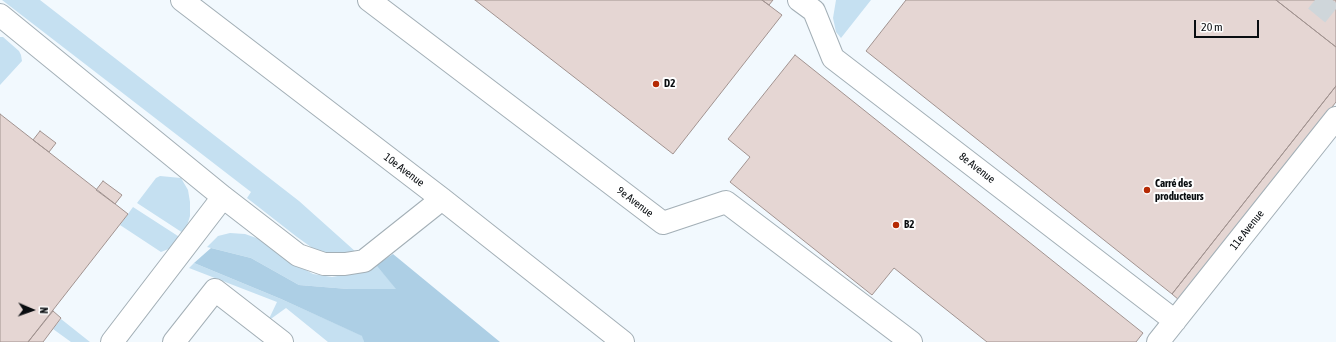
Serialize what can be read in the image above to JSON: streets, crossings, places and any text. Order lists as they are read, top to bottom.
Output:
{
  "streets": {
    "lane": [
      "8e Avenue",
      "10e Avenue",
      "9e Avenue",
      "11e Avenue"
    ]
  },
  "crossings": [
    ["8e Avenue", "11e Avenue"]
  ],
  "places": ["D2", "Carré des producteurs", "B2"],
  "scale_bar": "20 m",
  "north": "right"
}
